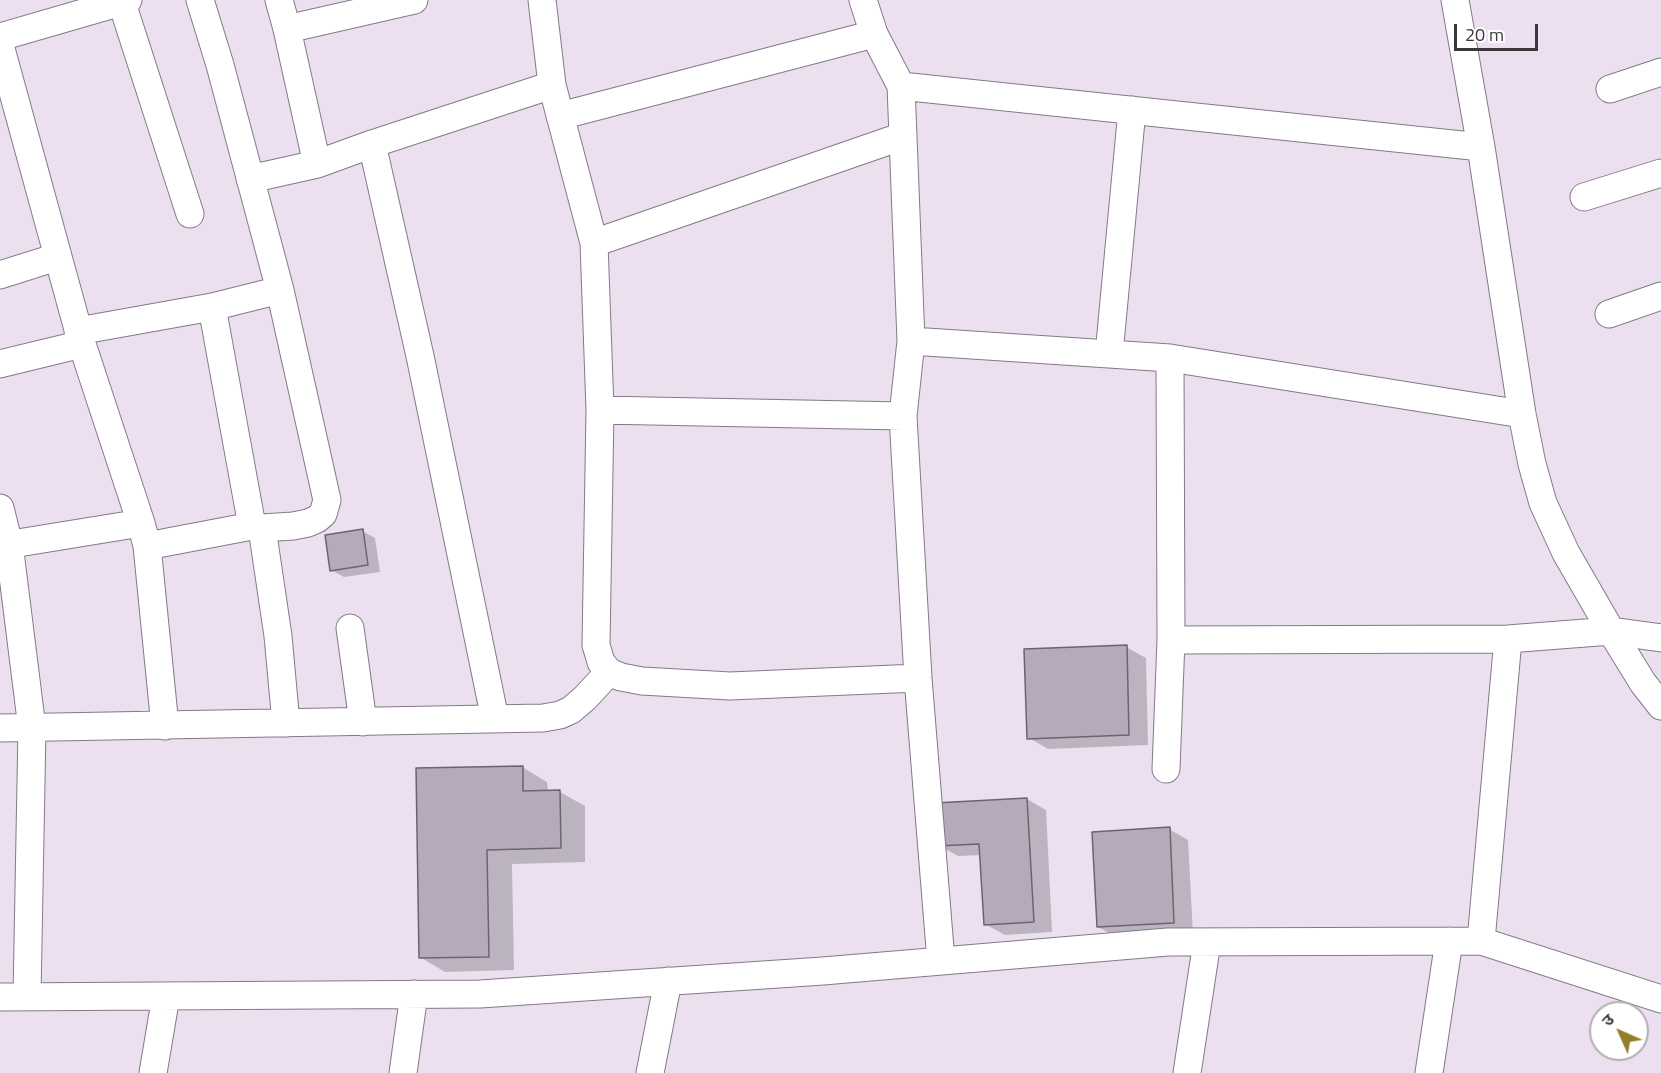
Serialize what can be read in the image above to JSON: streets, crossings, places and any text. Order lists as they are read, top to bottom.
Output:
{
  "scale_bar": "20 m",
  "north": "top left"
}
